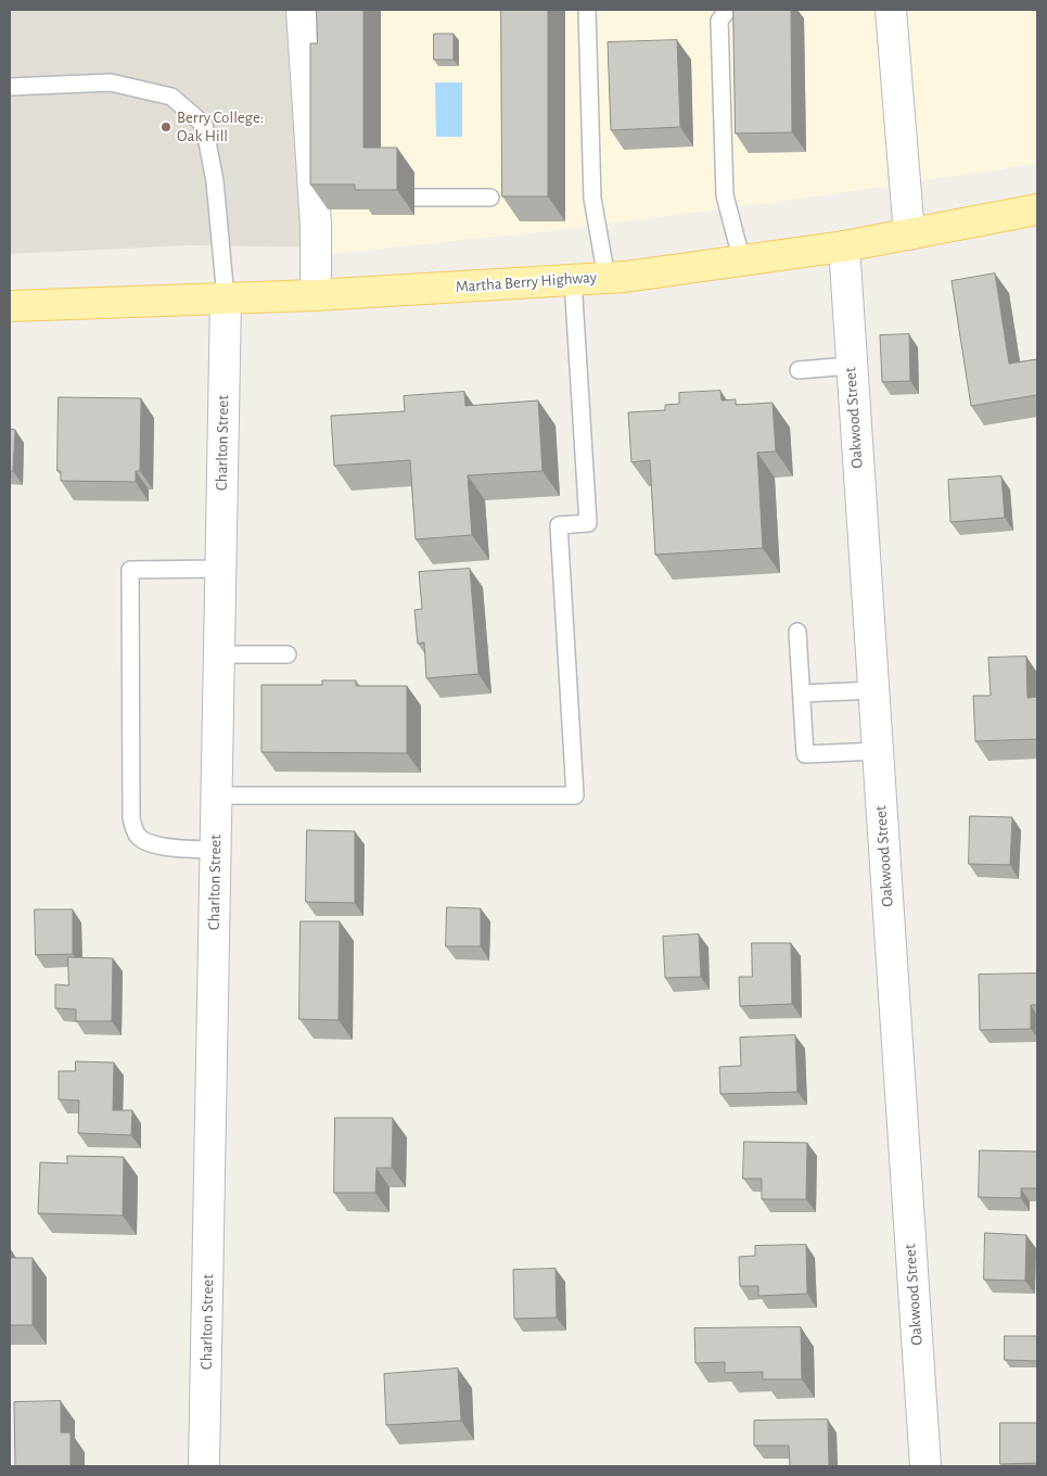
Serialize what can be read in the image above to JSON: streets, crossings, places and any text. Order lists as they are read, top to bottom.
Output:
{
  "streets": {
    "main road": ["Martha Berry Highway"],
    "street": ["Oakwood Street", "Charlton Street"]
  },
  "crossings": [
    ["Martha Berry Highway", "Oakwood Street"],
    ["Martha Berry Highway", "Charlton Street"]
  ],
  "places": ["Berry College: Oak Hill"]
}
